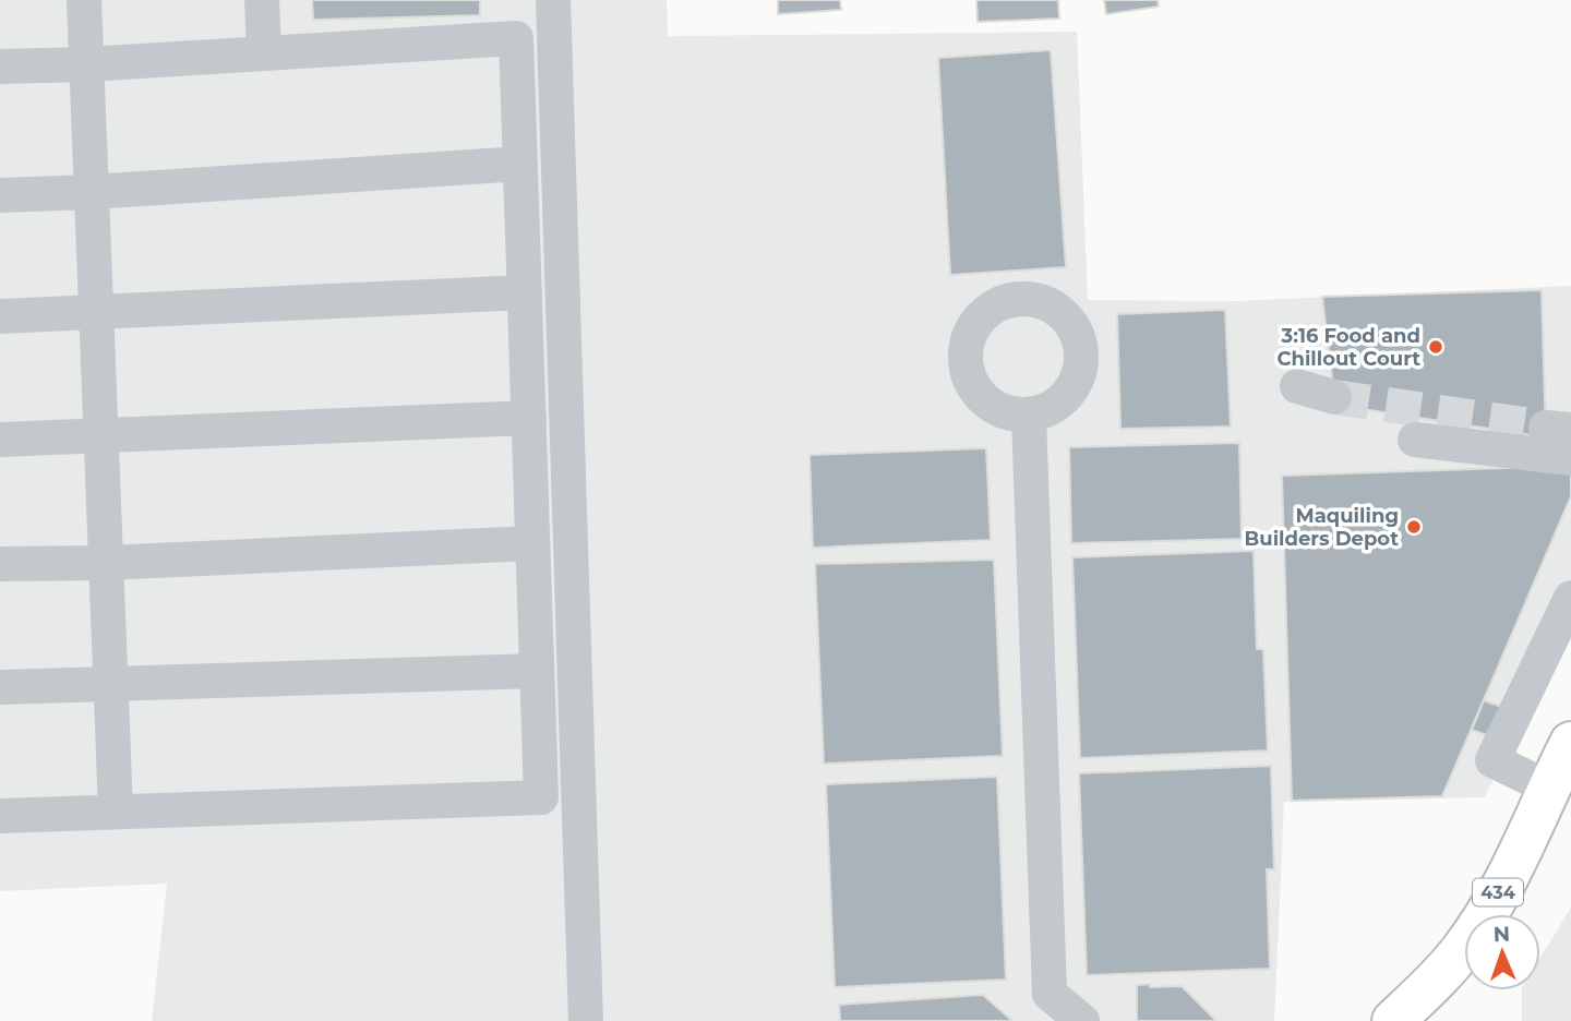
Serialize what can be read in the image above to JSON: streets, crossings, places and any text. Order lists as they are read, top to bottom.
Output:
{
  "streets": {
    "highway": ["434"]
  },
  "places": ["3:16 Food and Chillout Court", "Maquiling Builders Depot"],
  "north": "top"
}
